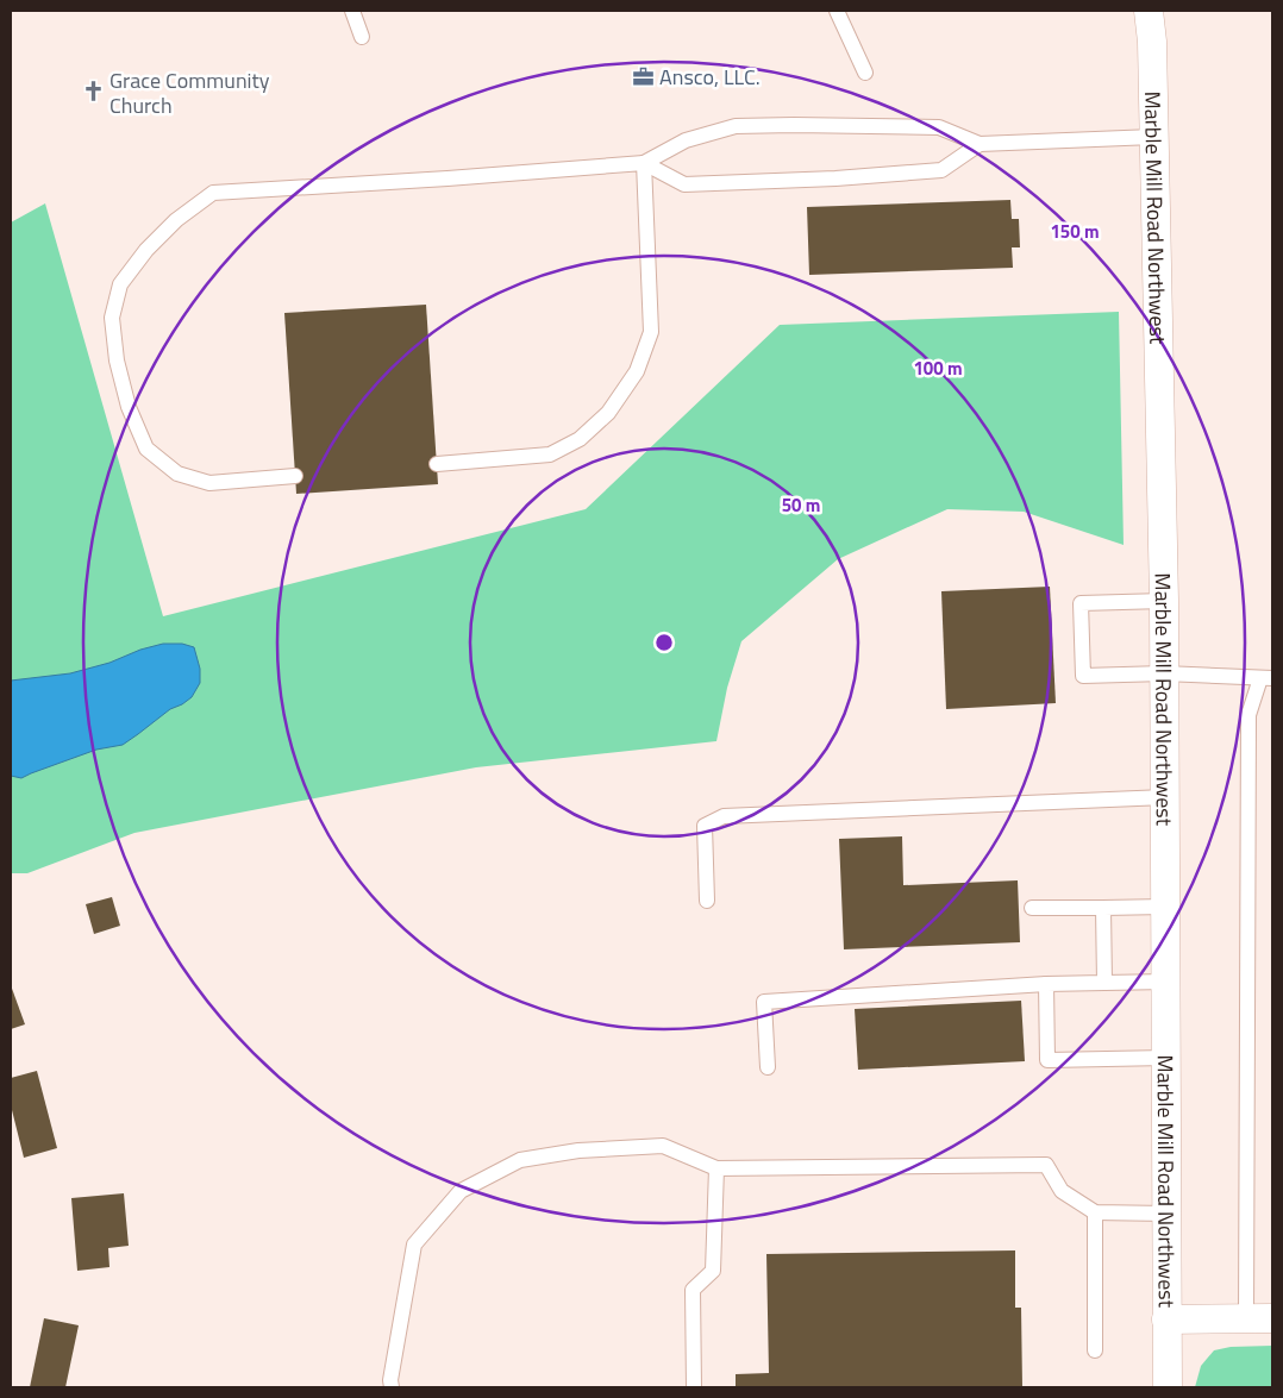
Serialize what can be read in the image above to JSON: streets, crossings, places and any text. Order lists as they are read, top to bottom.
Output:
{
  "streets": {
    "street": ["Marble Mill Road Northwest"]
  },
  "places": {
    "office": ["Ansco, LLC."],
    "church": ["Grace Community Church"]
  },
  "rings": ["150 m", "100 m", "50 m"]
}
